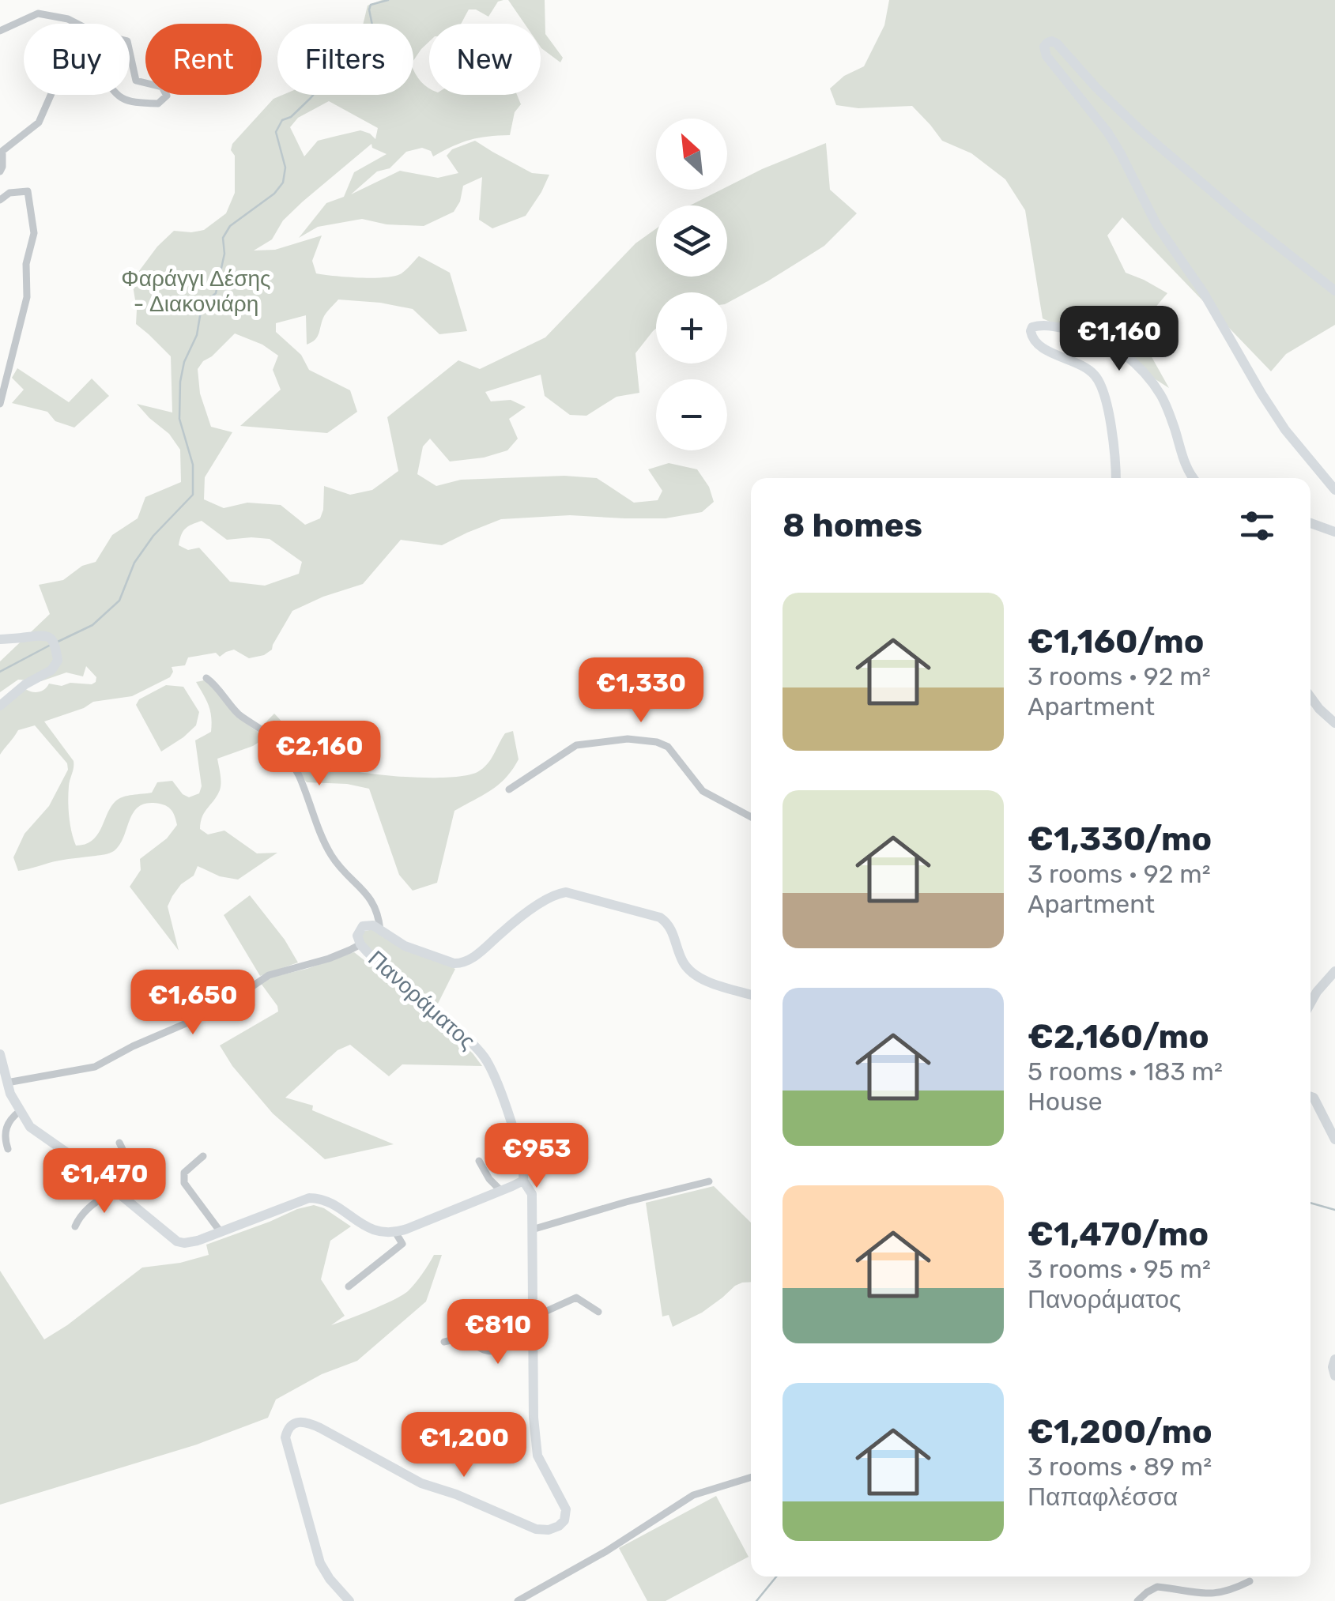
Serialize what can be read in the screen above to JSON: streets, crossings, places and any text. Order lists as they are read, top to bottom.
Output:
{
  "streets": {
    "street": ["Πανοράματος"]
  },
  "parks": ["Φαράγγι Δέσης - Διακονιάρη"],
  "north": "top left",
  "page": {
    "chip": [
      "Buy",
      "Rent",
      "Filters",
      "New"
    ],
    "map_buttons": ["+", "−"],
    "price": [
      "€1,160",
      "€1,330",
      "€2,160",
      "€1,650",
      "€953",
      "€1,470",
      "€810",
      "€1,200"
    ],
    "heading": "8 homes",
    "list": [
      {
        "name": "€1,160/mo",
        "note": "3 rooms · 92 m² · Apartment"
      },
      {
        "name": "€1,330/mo",
        "note": "3 rooms · 92 m² · Apartment"
      },
      {
        "name": "€2,160/mo",
        "note": "5 rooms · 183 m² · House"
      },
      {
        "name": "€1,470/mo",
        "note": "3 rooms · 95 m² · Πανοράματος"
      },
      {
        "name": "€1,200/mo",
        "note": "3 rooms · 89 m² · Παπαφλέσσα"
      }
    ]
  }
}
